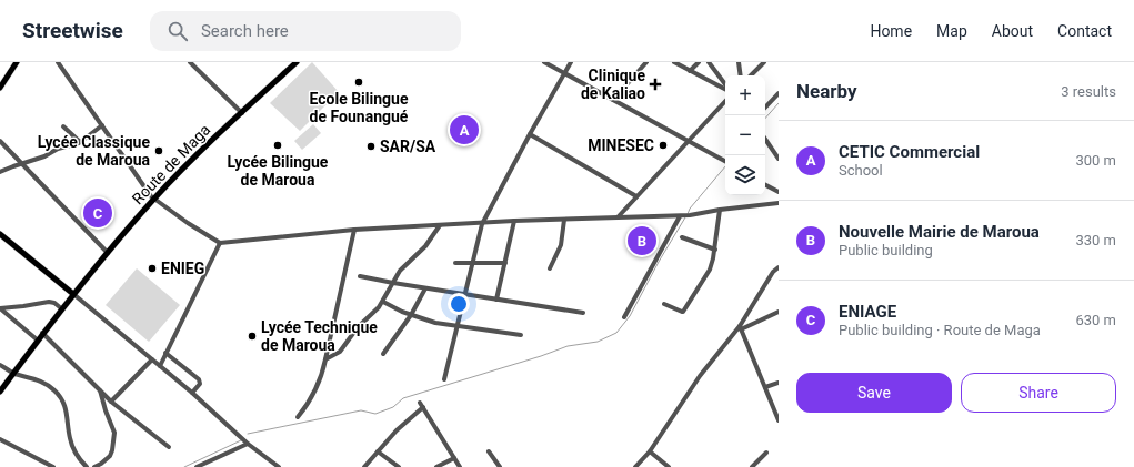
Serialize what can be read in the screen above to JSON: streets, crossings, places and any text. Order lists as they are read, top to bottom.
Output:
{
  "streets": {
    "main road": ["Route de Maga"]
  },
  "places": {
    "other": [
      "Ecole Bilingue de Founangué",
      "Lycée Bilingue de Maroua",
      "MINESEC",
      "SAR/SA",
      "Lycée Classique de Maroua",
      "ENIEG",
      "Lycée Technique de Maroua"
    ],
    "health": ["Clinique de Kaliao"]
  },
  "page": {
    "header": "Streetwise",
    "search": "Search here",
    "nav": [
      "Home",
      "Map",
      "About",
      "Contact"
    ],
    "heading": ["Nearby", "3 results"],
    "map_buttons": ["+", "−"],
    "pins": ["A", "C", "B"],
    "list": [
      {
        "mark": "A",
        "name": "CETIC Commercial",
        "note": "School",
        "value": "300 m"
      },
      {
        "mark": "B",
        "name": "Nouvelle Mairie de Maroua",
        "note": "Public building",
        "value": "330 m"
      },
      {
        "mark": "C",
        "name": "ENIAGE",
        "note": "Public building · Route de Maga",
        "value": "630 m"
      }
    ],
    "buttons": ["Save", "Share"]
  }
}
